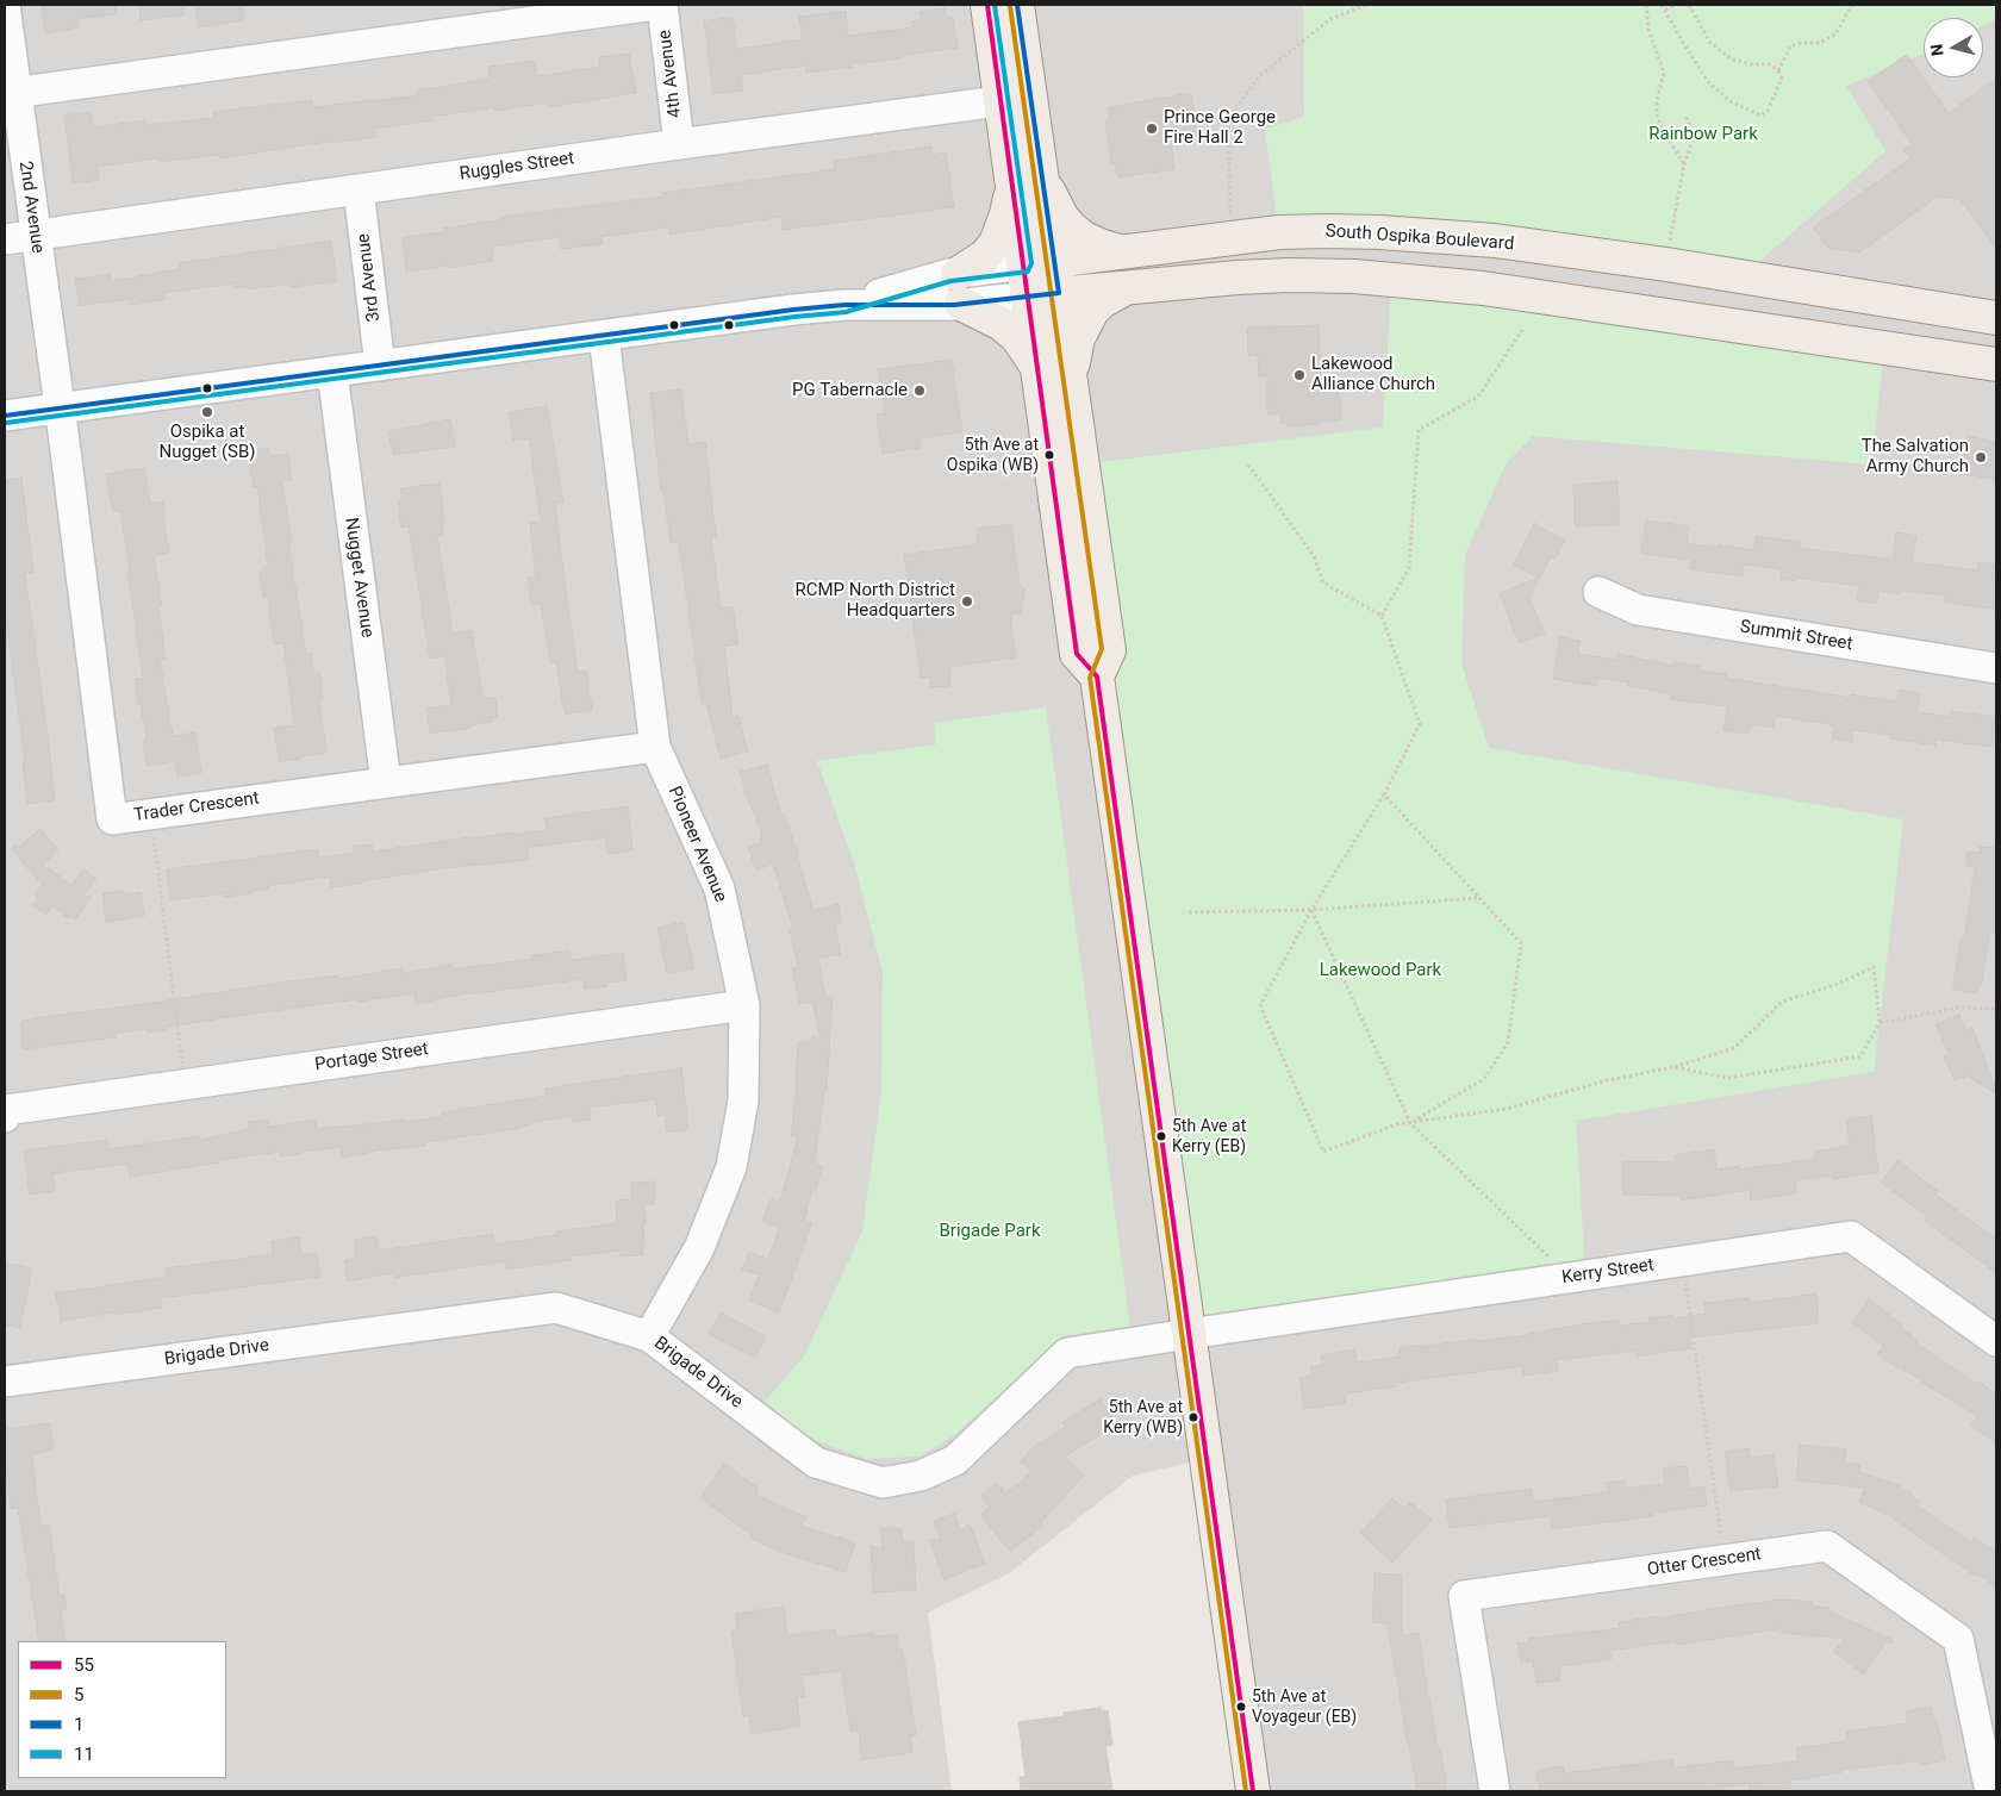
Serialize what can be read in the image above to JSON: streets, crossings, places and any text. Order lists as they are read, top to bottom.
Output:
{
  "streets": {
    "main road": ["South Ospika Boulevard"],
    "street": [
      "4th Avenue",
      "Ruggles Street",
      "2nd Avenue",
      "3rd Avenue",
      "Nugget Avenue",
      "Summit Street",
      "Trader Crescent",
      "Pioneer Avenue",
      "Portage Street",
      "Kerry Street",
      "Brigade Drive",
      "Otter Crescent"
    ]
  },
  "crossings": [
    ["4th Avenue", "Ruggles Street"],
    ["Ruggles Street", "2nd Avenue"],
    ["Ruggles Street", "3rd Avenue"],
    ["2nd Avenue", "South Ospika Boulevard"],
    ["2nd Avenue", "Trader Crescent"],
    ["South Ospika Boulevard", "3rd Avenue"],
    ["South Ospika Boulevard", "Nugget Avenue"],
    ["South Ospika Boulevard", "Trader Crescent"],
    ["South Ospika Boulevard", "Pioneer Avenue"],
    ["Nugget Avenue", "Trader Crescent"],
    ["Trader Crescent", "Pioneer Avenue"],
    ["Pioneer Avenue", "Portage Street"],
    ["Pioneer Avenue", "Brigade Drive"],
    ["Kerry Street", "Brigade Drive"]
  ],
  "parks": ["Rainbow Park", "Lakewood Park", "Brigade Park"],
  "places": [
    "Prince George Fire Hall 2",
    "Lakewood Alliance Church",
    "PG Tabernacle",
    "Ospika at Nugget (SB)",
    "5th Ave at Ospika (WB)",
    "The Salvation Army Church",
    "RCMP North District Headquarters",
    "5th Ave at Kerry (EB)",
    "5th Ave at Kerry (WB)",
    "5th Ave at Voyageur (EB)"
  ],
  "lines": [
    "transit line 55",
    "transit line 1",
    "transit line 11",
    "transit line 5"
  ],
  "legend": [
    "55",
    "5",
    "1",
    "11"
  ],
  "north": "left"
}
